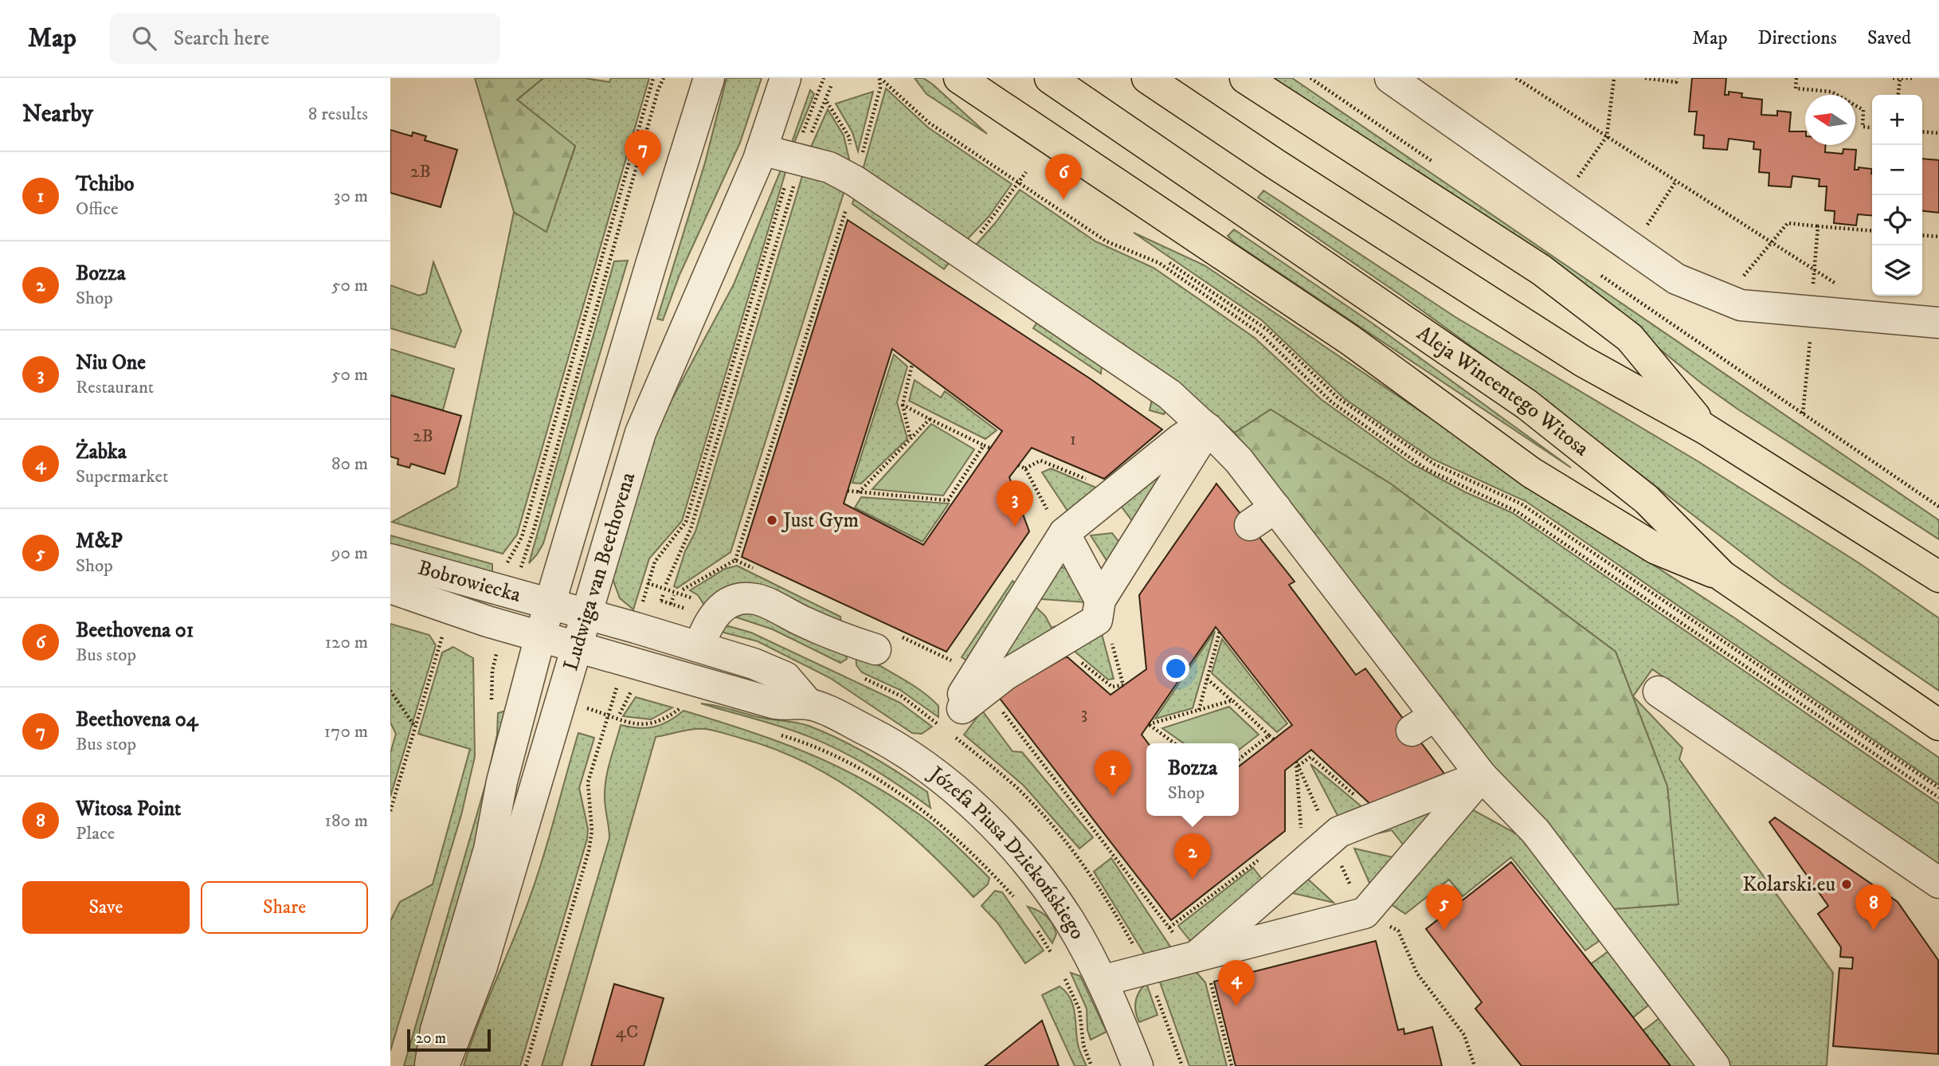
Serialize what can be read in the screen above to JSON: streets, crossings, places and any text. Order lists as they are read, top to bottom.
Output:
{
  "streets": {
    "main road": ["Aleja Wincentego Witosa"],
    "street": ["Ludwiga van Beethovena", "Bobrowiecka", "Józefa Piusa Dziekońskiego"]
  },
  "crossings": [
    ["Ludwiga van Beethovena", "Bobrowiecka"],
    ["Ludwiga van Beethovena", "Józefa Piusa Dziekońskiego"],
    ["Bobrowiecka", "Józefa Piusa Dziekońskiego"]
  ],
  "places": ["Just Gym", "Kolarski.eu"],
  "house_numbers": [
    "2B",
    "2B",
    "1",
    "3",
    "4C"
  ],
  "scale_bar": "20 m",
  "north": "left",
  "page": {
    "header": "Map",
    "search": "Search here",
    "nav": ["Map", "Directions", "Saved"],
    "heading": ["Nearby", "8 results"],
    "map_buttons": ["+", "−"],
    "pins": [
      "7",
      "6",
      "3",
      "1",
      "2",
      "5",
      "8",
      "4"
    ],
    "list": [
      {
        "mark": "1",
        "name": "Tchibo",
        "note": "Office",
        "value": "30 m"
      },
      {
        "mark": "2",
        "name": "Bozza",
        "note": "Shop",
        "value": "50 m"
      },
      {
        "mark": "3",
        "name": "Niu One",
        "note": "Restaurant",
        "value": "50 m"
      },
      {
        "mark": "4",
        "name": "Żabka",
        "note": "Supermarket",
        "value": "80 m"
      },
      {
        "mark": "5",
        "name": "M&P",
        "note": "Shop",
        "value": "90 m"
      },
      {
        "mark": "6",
        "name": "Beethovena 01",
        "note": "Bus stop",
        "value": "120 m"
      },
      {
        "mark": "7",
        "name": "Beethovena 04",
        "note": "Bus stop",
        "value": "170 m"
      },
      {
        "mark": "8",
        "name": "Witosa Point",
        "note": "Place",
        "value": "180 m"
      }
    ],
    "popup": ["Bozza", "Shop"],
    "buttons": ["Save", "Share"],
    "scale": "20 m"
  }
}
